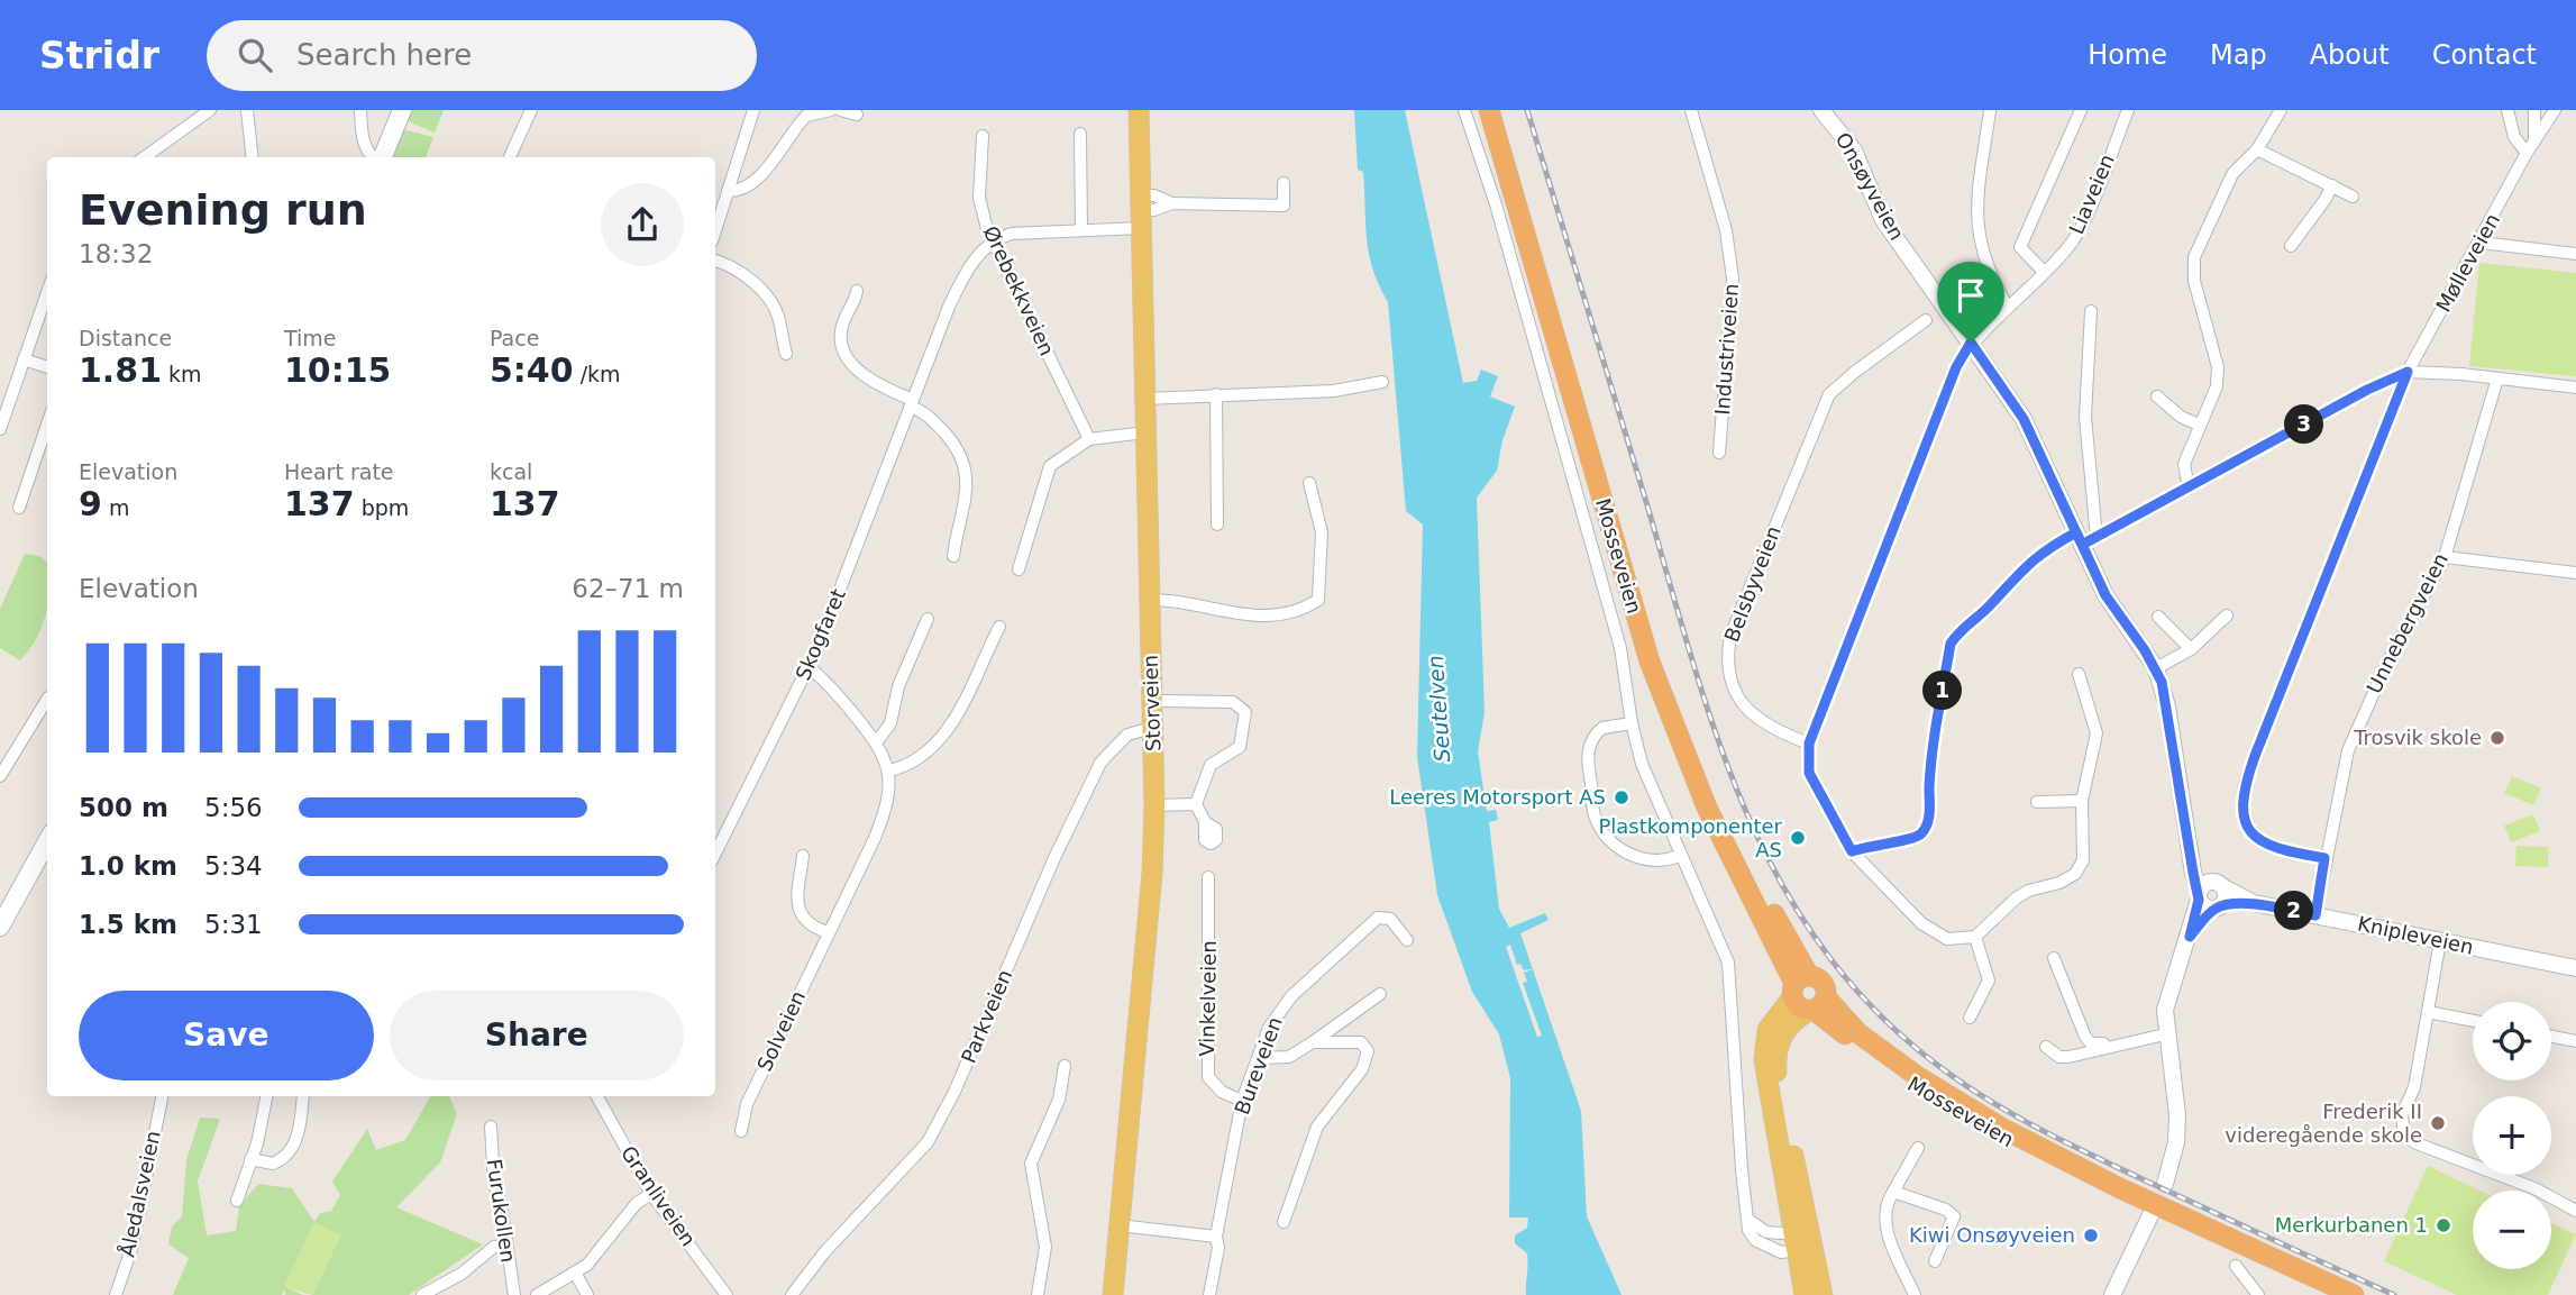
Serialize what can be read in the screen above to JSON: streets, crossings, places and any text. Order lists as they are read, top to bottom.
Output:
{
  "streets": {
    "highway": ["Mosseveien"],
    "main road": ["Storveien"],
    "street": [
      "Onsøyveien",
      "Liaveien",
      "Mølleveien",
      "Ørebekkveien",
      "Industriveien",
      "Belsbyveien",
      "Unnebergveien",
      "Skogfaret",
      "Knipleveien",
      "Vinkelveien",
      "Parkveien",
      "Solveien",
      "Bureveien",
      "Åledalsveien",
      "Granliveien",
      "Furukollen"
    ]
  },
  "crossings": [
    ["Onsøyveien", "Liaveien"],
    ["Onsøyveien", "Knipleveien"],
    ["Liaveien", "Belsbyveien"],
    ["Mølleveien", "Unnebergveien"],
    ["Ørebekkveien", "Skogfaret"],
    ["Unnebergveien", "Knipleveien"],
    ["Storveien", "Parkveien"],
    ["Vinkelveien", "Bureveien"]
  ],
  "water": ["Seutelven"],
  "places": [
    "Trosvik skole",
    "Leeres Motorsport AS",
    "Plastkomponenter AS",
    "Frederik II videregående skole",
    "Merkurbanen 1",
    "Kiwi Onsøyveien"
  ],
  "page": {
    "header": "Stridr",
    "search": "Search here",
    "nav": [
      "Home",
      "Map",
      "About",
      "Contact"
    ],
    "heading": ["Evening run", "18:32"],
    "stats": [
      ["Distance", "1.81 km"],
      ["Time", "10:15"],
      ["Pace", "5:40 /km"],
      ["Elevation", "9 m"],
      ["Heart rate", "137 bpm"],
      ["kcal", "137"]
    ],
    "pins": ["3", "1", "2"],
    "chart": ["Elevation", "62–71 m"],
    "list": [
      {
        "name": "500 m",
        "note": "5:56"
      },
      {
        "name": "1.0 km",
        "note": "5:34"
      },
      {
        "name": "1.5 km",
        "note": "5:31"
      }
    ],
    "buttons": ["Save", "Share"],
    "map_buttons": ["+", "−"]
  }
}
